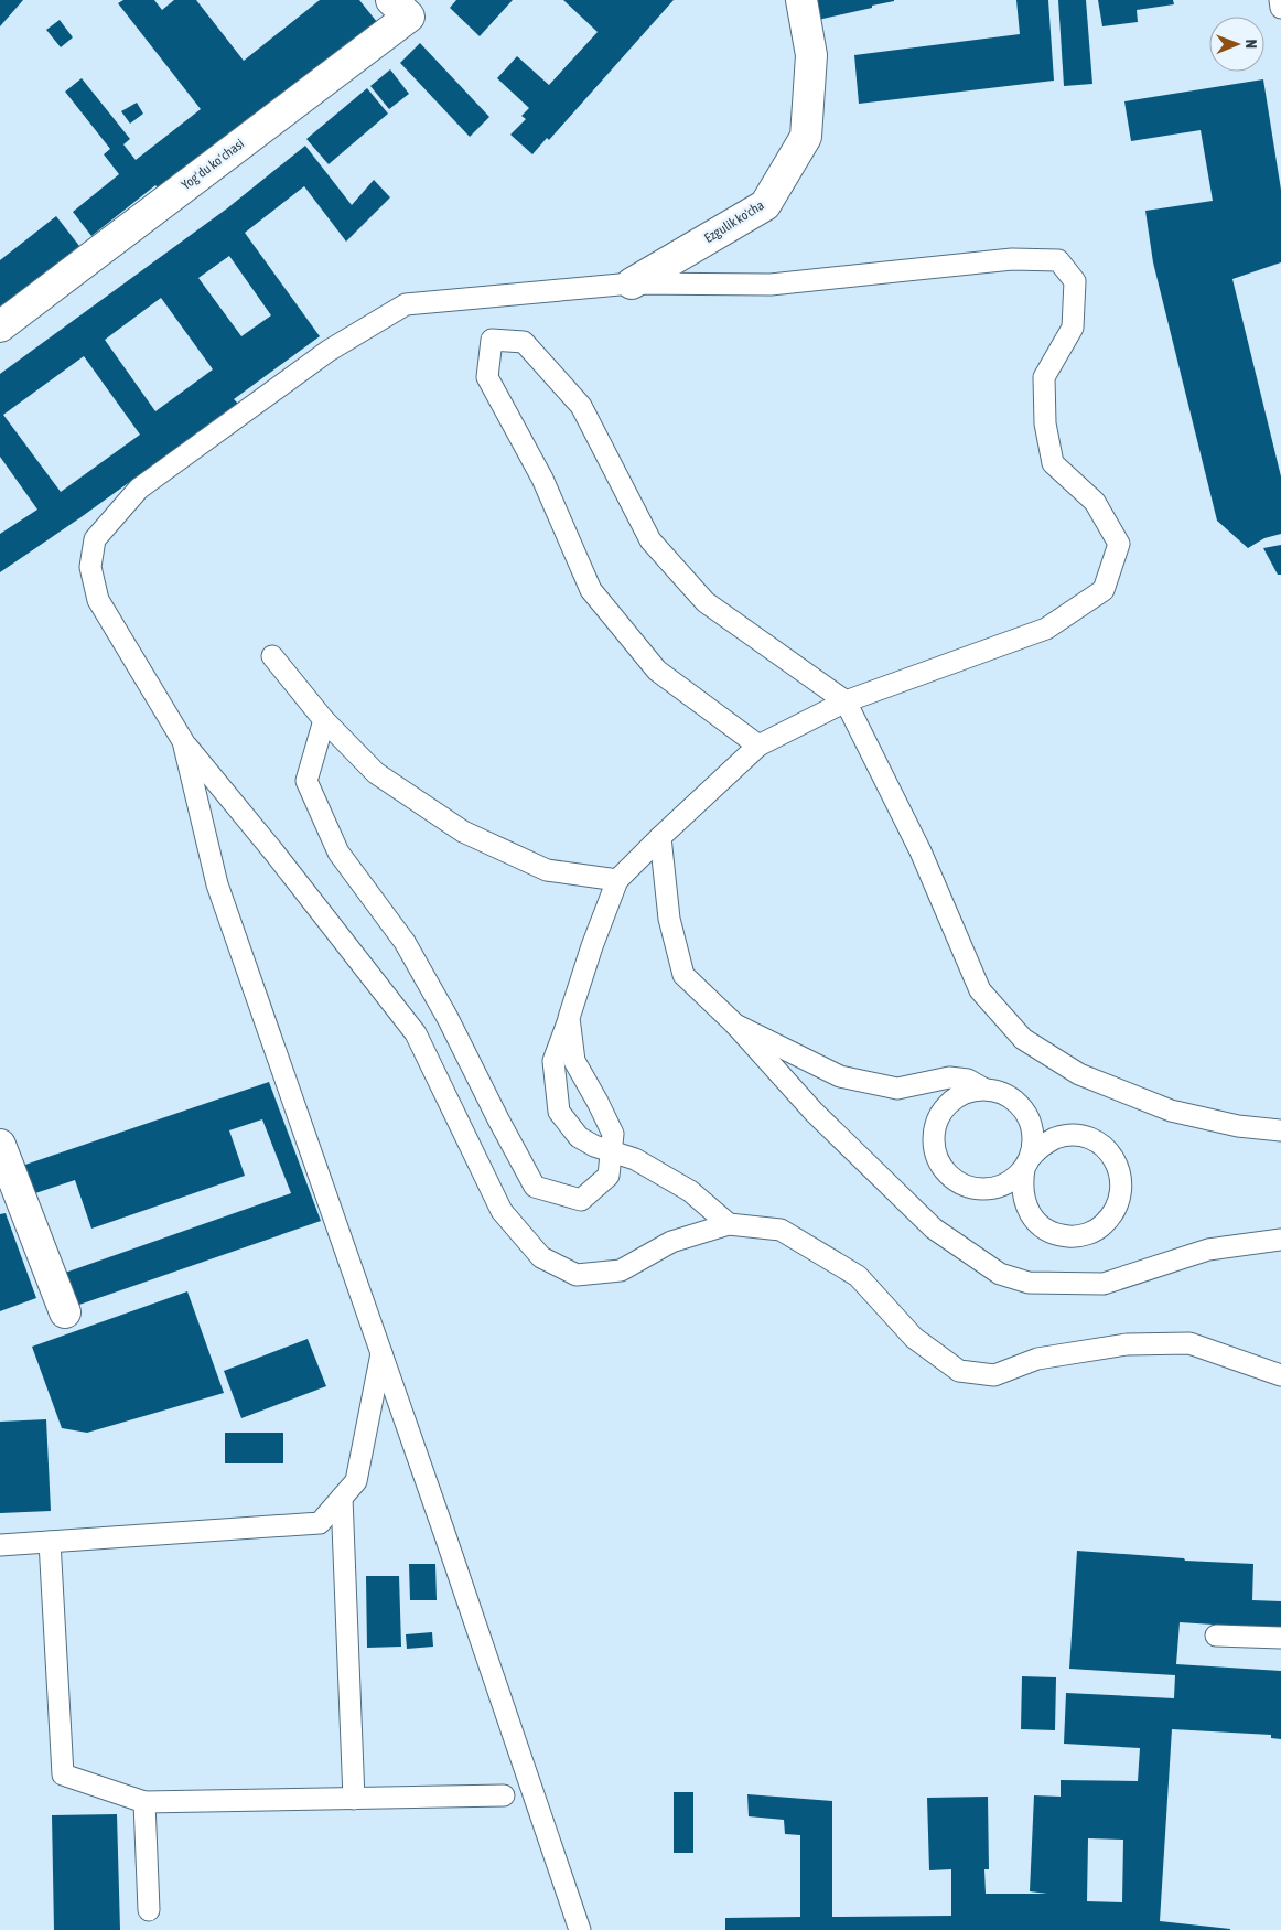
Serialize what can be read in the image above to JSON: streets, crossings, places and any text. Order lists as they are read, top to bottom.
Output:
{
  "streets": {
    "street": ["Yogʻdu koʻchasi", "Ezgulik ko'cha"]
  },
  "north": "right"
}
